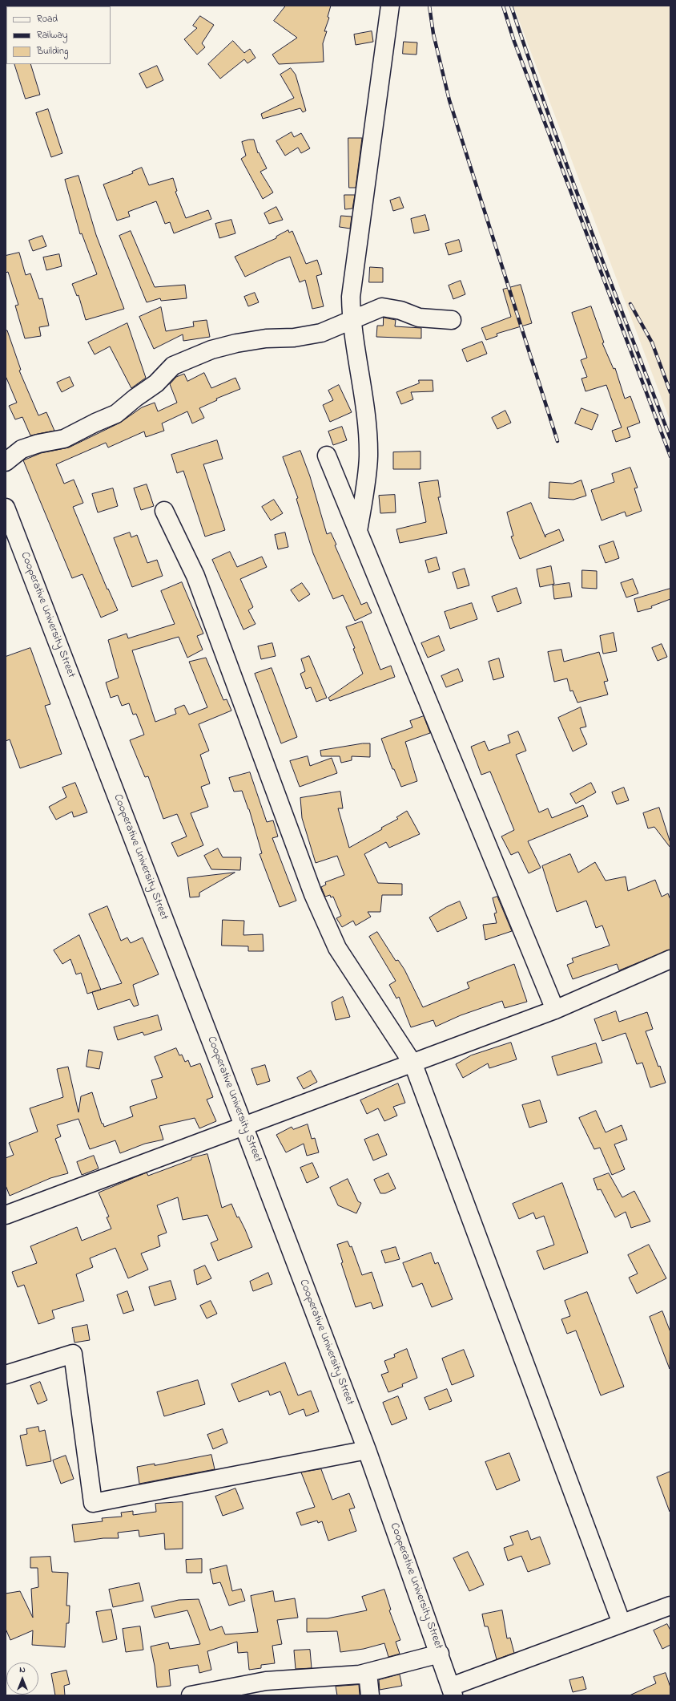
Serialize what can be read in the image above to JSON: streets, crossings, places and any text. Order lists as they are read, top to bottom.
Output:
{
  "streets": {
    "street": ["Cooperative University Street"]
  },
  "legend": ["Road", "Railway", "Building"],
  "north": "top"
}
